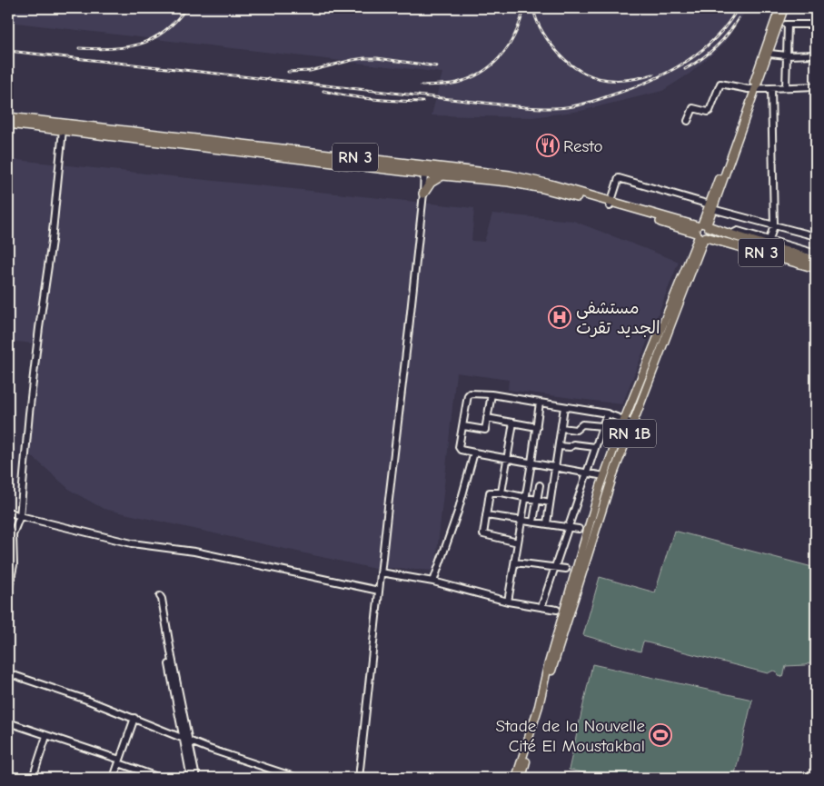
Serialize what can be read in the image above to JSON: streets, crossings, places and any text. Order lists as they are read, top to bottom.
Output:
{
  "streets": {
    "highway": ["RN 3"],
    "main road": ["RN 1B"]
  },
  "crossings": [
    ["RN 3", "RN 1B"]
  ],
  "places": {
    "restaurant": ["Resto"],
    "hospital": ["مستشفى الجديد تقرت"],
    "sports": ["Stade de la Nouvelle Cité El Moustakbal"]
  }
}
